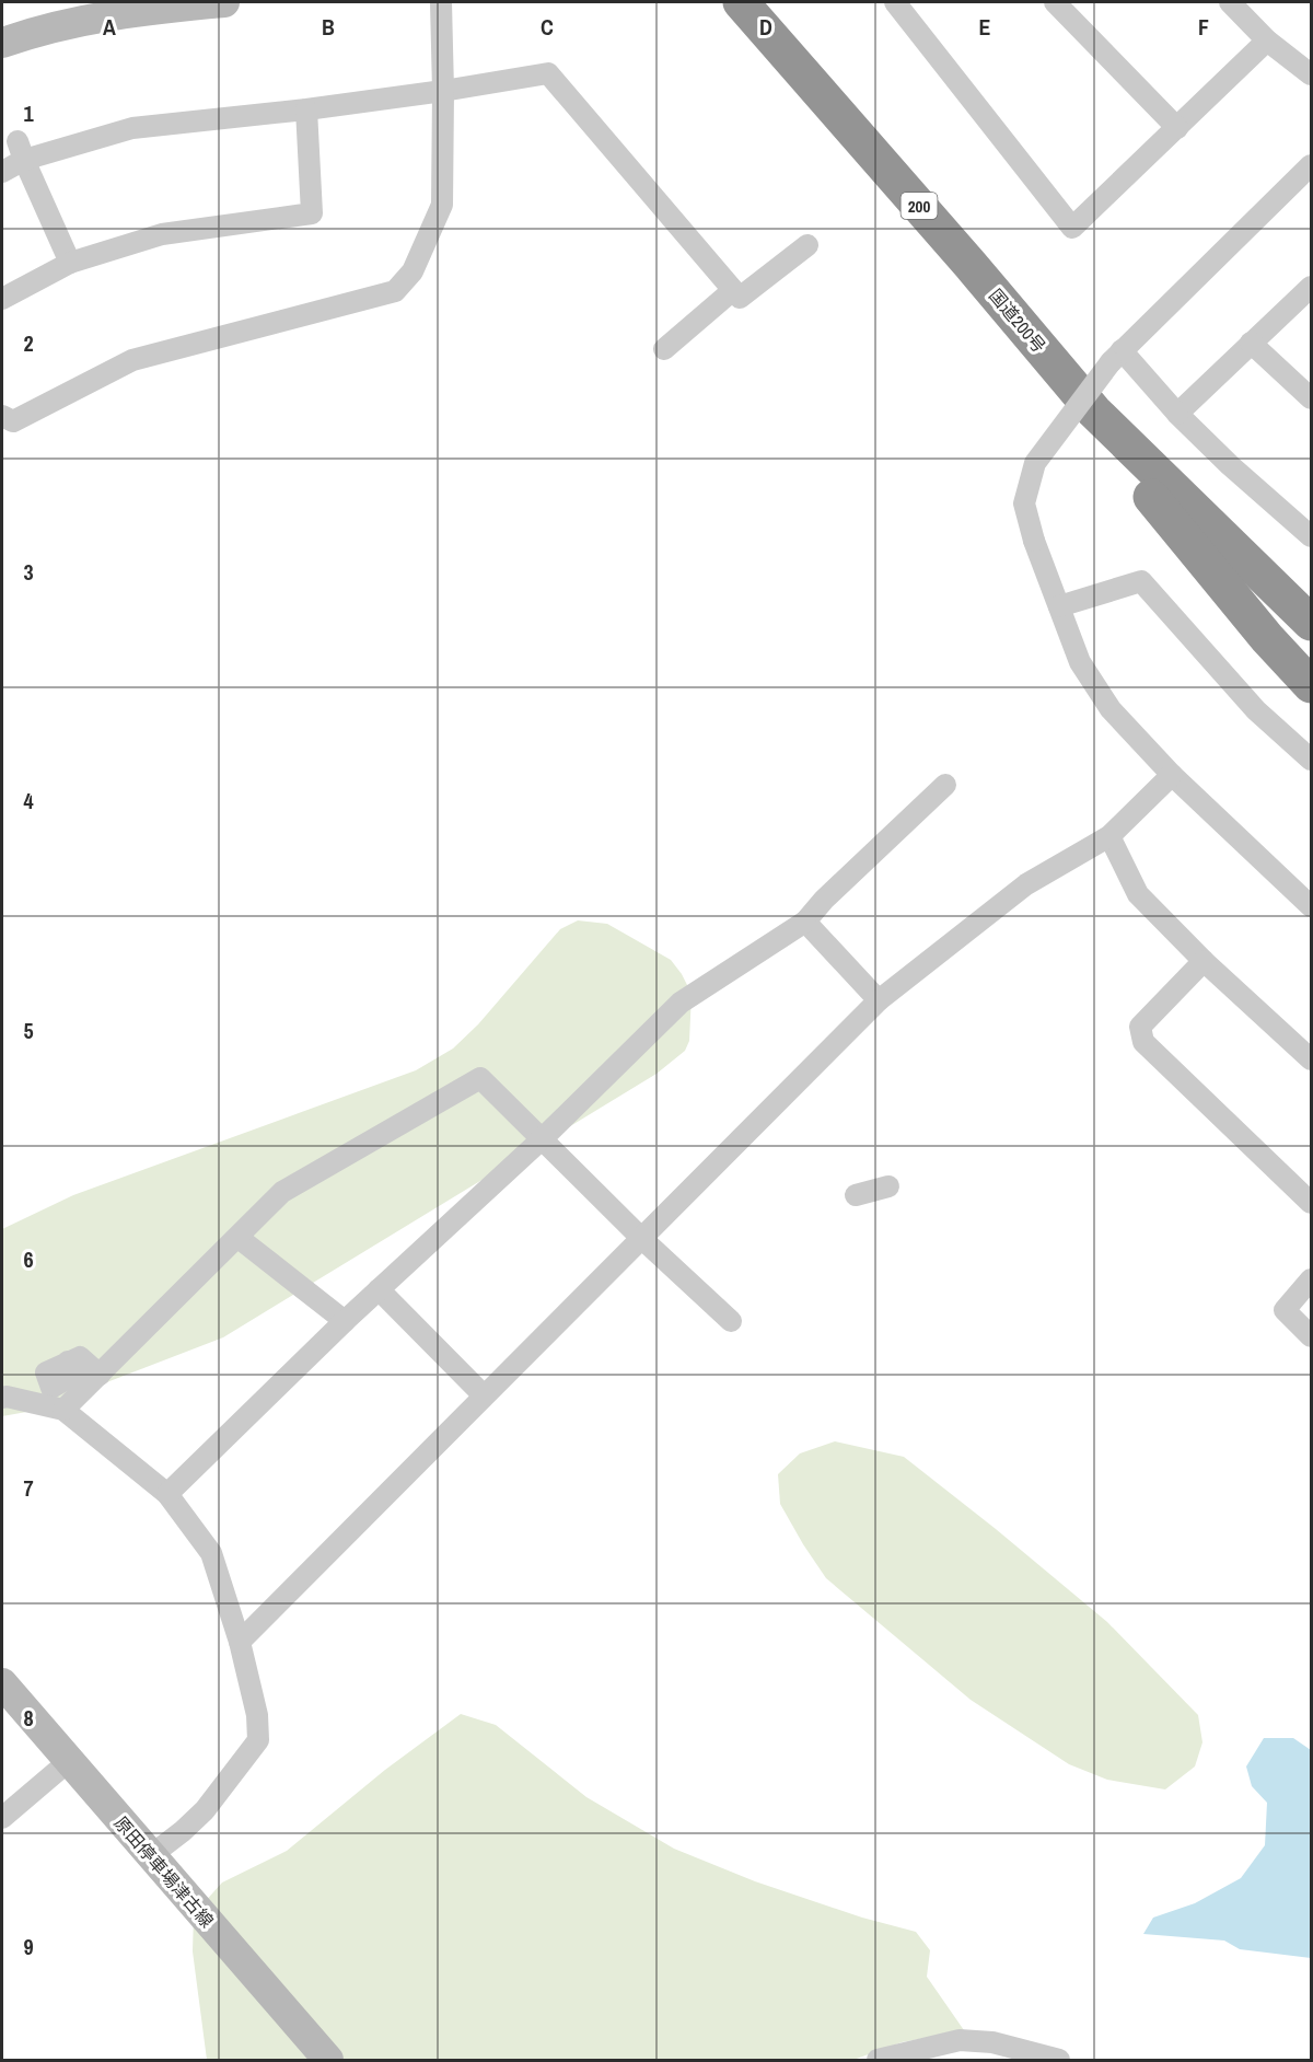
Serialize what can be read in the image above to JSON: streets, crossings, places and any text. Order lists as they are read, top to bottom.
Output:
{
  "streets": {
    "highway": ["200", "国道200号"],
    "main road": ["原田停車場津古線"]
  },
  "grid": {
    "columns": [
      "A",
      "B",
      "C",
      "D",
      "E",
      "F"
    ],
    "rows": [
      "1",
      "2",
      "3",
      "4",
      "5",
      "6",
      "7",
      "8",
      "9"
    ]
  }
}
